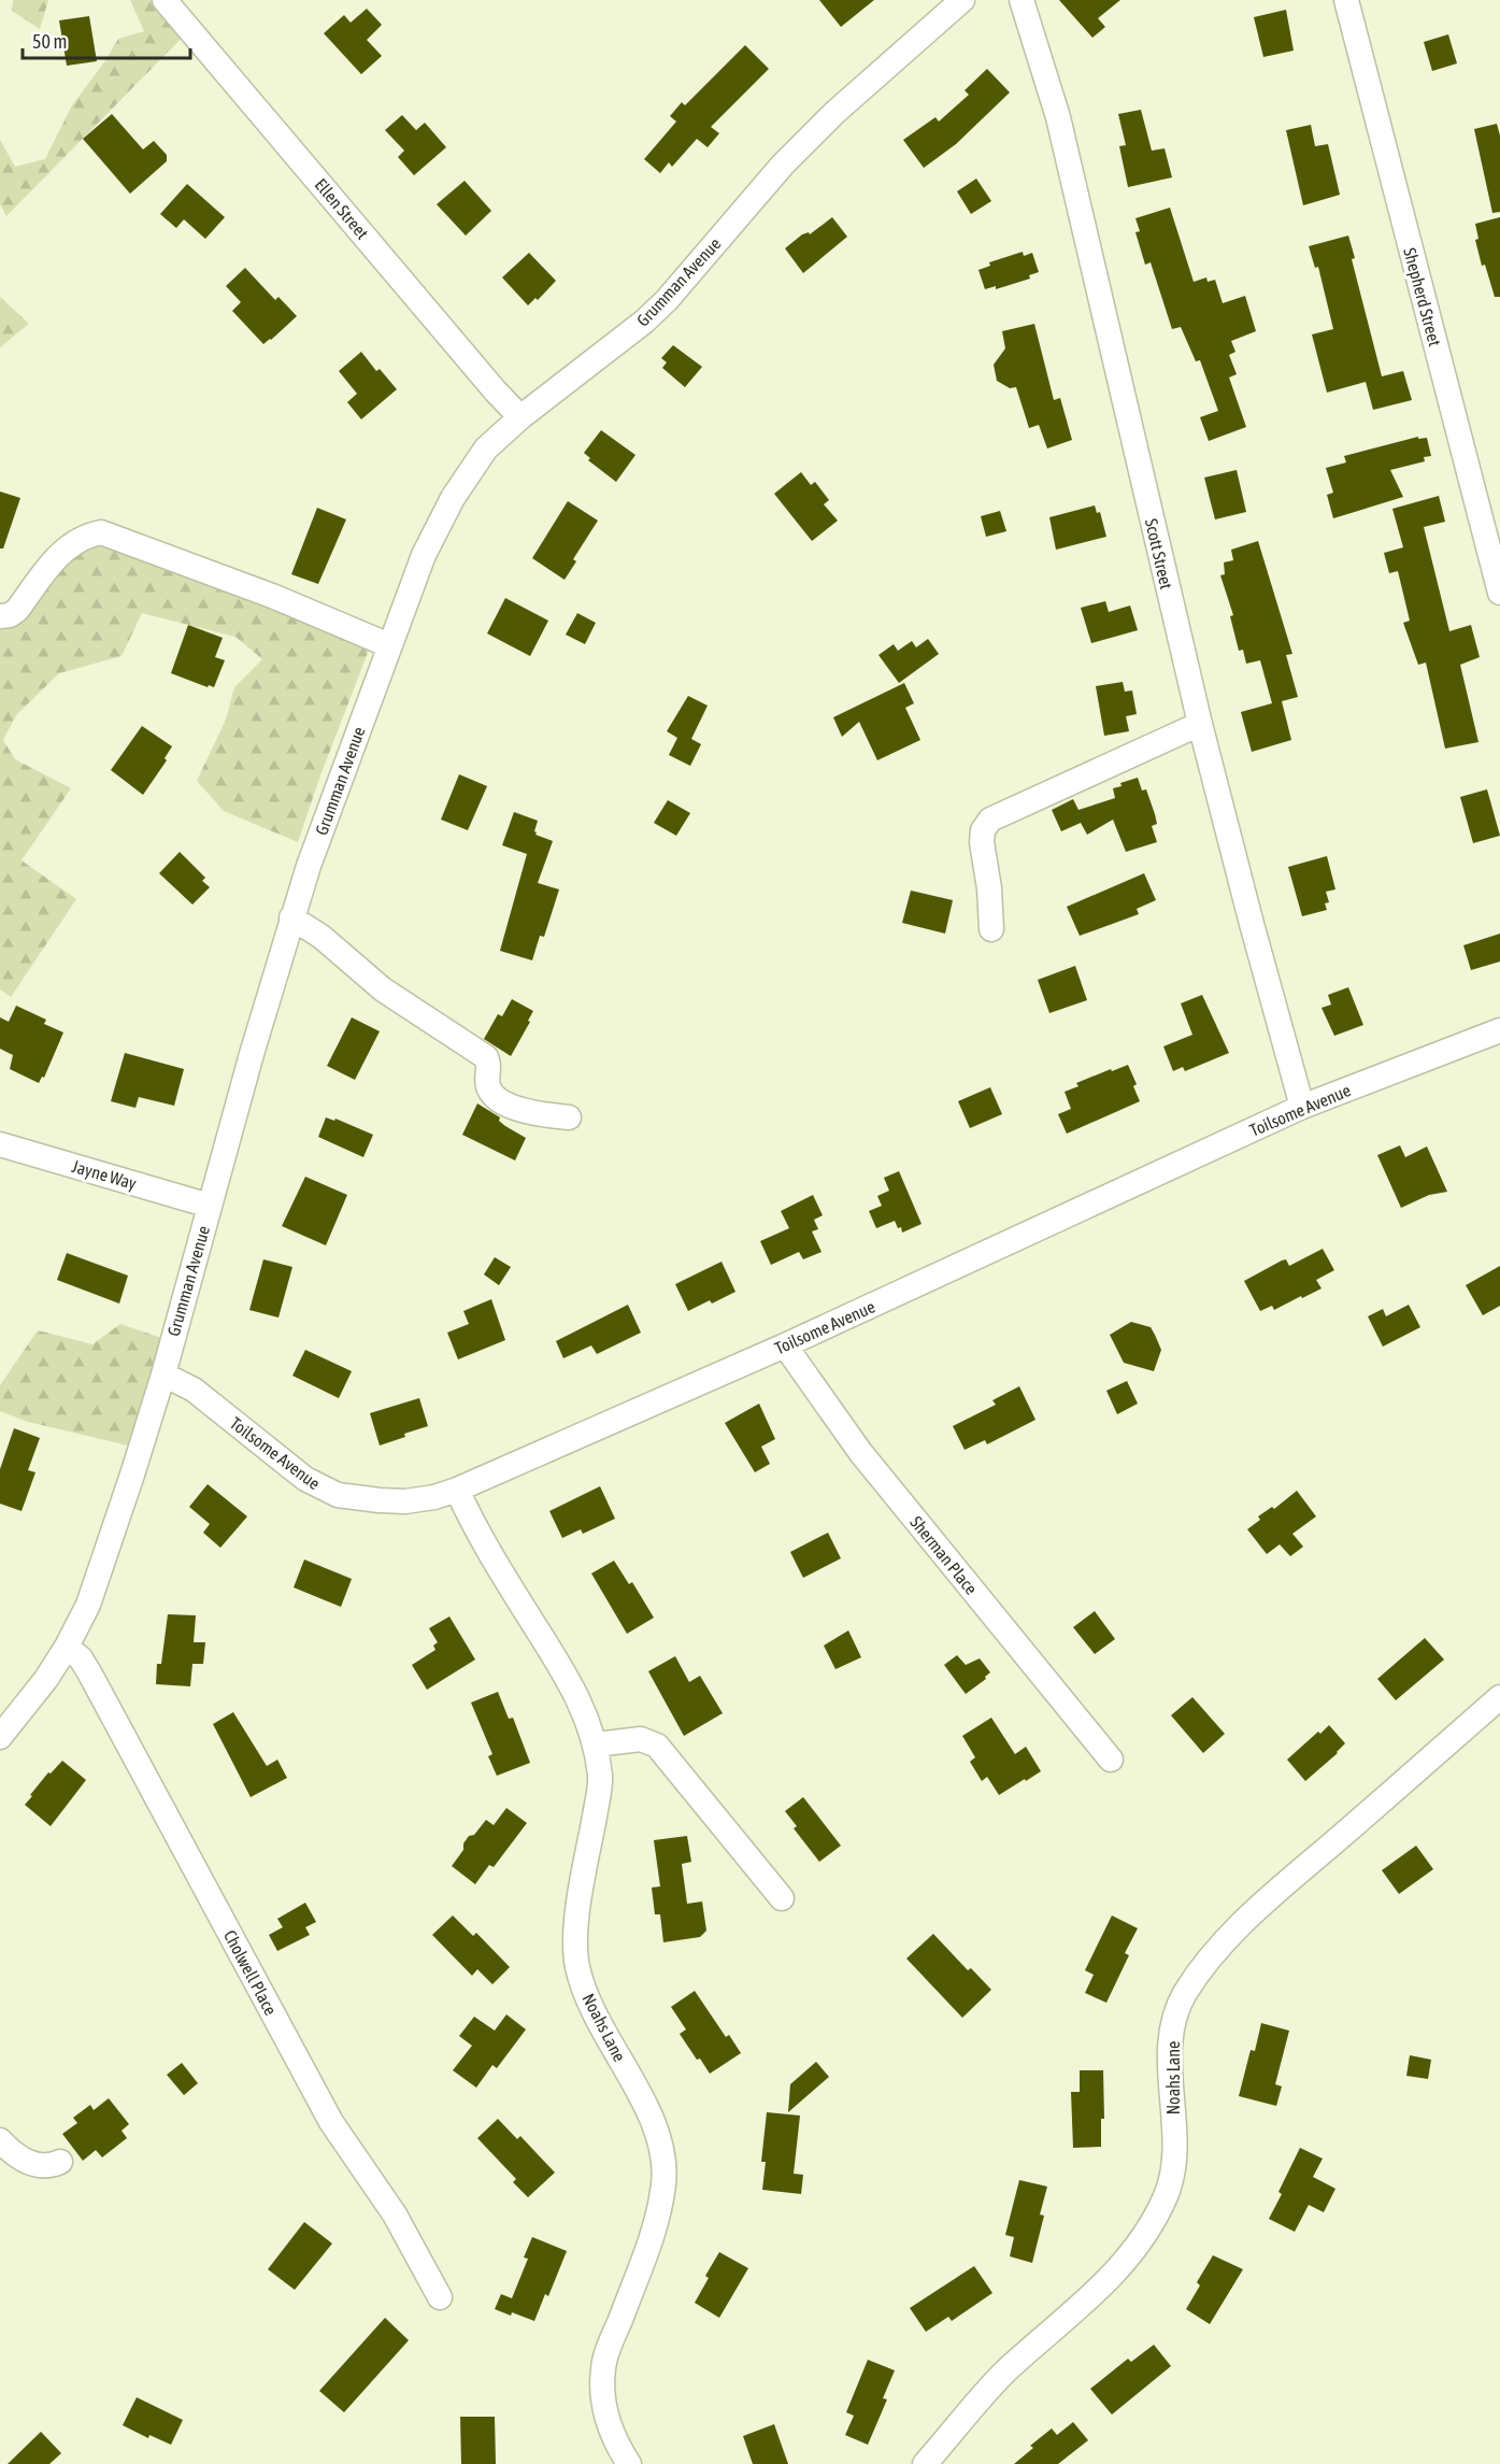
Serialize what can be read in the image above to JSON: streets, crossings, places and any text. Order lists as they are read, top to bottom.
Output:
{
  "streets": {
    "street": [
      "Ellen Street",
      "Grumman Avenue",
      "Shepherd Street",
      "Scott Street",
      "Toilsome Avenue",
      "Jayne Way",
      "Sherman Place",
      "Cholwell Place",
      "Noahs Lane"
    ]
  },
  "crossings": [
    ["Ellen Street", "Grumman Avenue"],
    ["Grumman Avenue", "Toilsome Avenue"],
    ["Grumman Avenue", "Jayne Way"],
    ["Grumman Avenue", "Cholwell Place"],
    ["Scott Street", "Toilsome Avenue"],
    ["Toilsome Avenue", "Sherman Place"],
    ["Toilsome Avenue", "Noahs Lane"]
  ],
  "scale_bar": "50 m"
}
